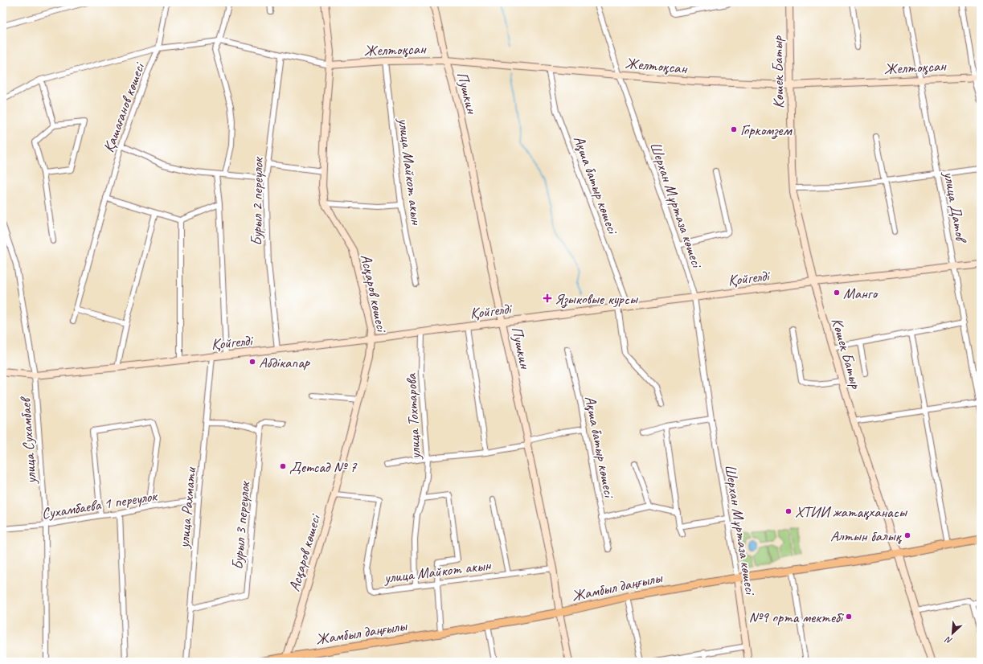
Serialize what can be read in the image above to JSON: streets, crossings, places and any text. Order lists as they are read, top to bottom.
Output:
{
  "streets": {
    "main road": ["Жамбыл даңғылы"],
    "street": [
      "Желтоқсан",
      "Көшек Батыр",
      "Пушкин",
      "Қашағанов көшесі",
      "улица Майкот акын",
      "Ақша батыр көшесі",
      "Бурыл 2 переулок",
      "Шерхан Мұртаза көшесі",
      "улица Датов",
      "Қойгелді",
      "Асқаров көшесі",
      "улица Тохтарова",
      "улица Сухамбаев",
      "Сухамбаева 1 переулок",
      "улица Рахмати",
      "Бурыл 3 переулок"
    ]
  },
  "crossings": [
    ["Желтоқсан", "Көшек Батыр"],
    ["Желтоқсан", "Пушкин"],
    ["Желтоқсан", "улица Майкот акын"],
    ["Желтоқсан", "Ақша батыр көшесі"],
    ["Желтоқсан", "Шерхан Мұртаза көшесі"],
    ["Желтоқсан", "улица Датов"],
    ["Желтоқсан", "Асқаров көшесі"],
    ["Көшек Батыр", "Қойгелді"],
    ["Көшек Батыр", "Жамбыл даңғылы"],
    ["Пушкин", "улица Майкот акын"],
    ["Пушкин", "Қойгелді"],
    ["Пушкин", "Жамбыл даңғылы"],
    ["улица Майкот акын", "Асқаров көшесі"],
    ["улица Майкот акын", "улица Тохтарова"],
    ["Ақша батыр көшесі", "Қойгелді"],
    ["Бурыл 2 переулок", "Қойгелді"],
    ["Шерхан Мұртаза көшесі", "Қойгелді"],
    ["Шерхан Мұртаза көшесі", "Жамбыл даңғылы"],
    ["улица Датов", "Қойгелді"],
    ["Қойгелді", "Асқаров көшесі"],
    ["Қойгелді", "улица Тохтарова"],
    ["Қойгелді", "улица Сухамбаев"],
    ["Қойгелді", "улица Рахмати"],
    ["Асқаров көшесі", "Жамбыл даңғылы"],
    ["улица Сухамбаев", "Сухамбаева 1 переулок"],
    ["Сухамбаева 1 переулок", "улица Рахмати"],
    ["улица Рахмати", "Бурыл 3 переулок"]
  ],
  "places": {
    "other": [
      "Горкомзем",
      "Манго",
      "Абдiкапар",
      "Детсад № 7",
      "ХТИИ жатақханасы",
      "Алтын балық",
      "№9 орта мектебі"
    ],
    "health": ["Языковые курсы"]
  },
  "north": "bottom left"
}
